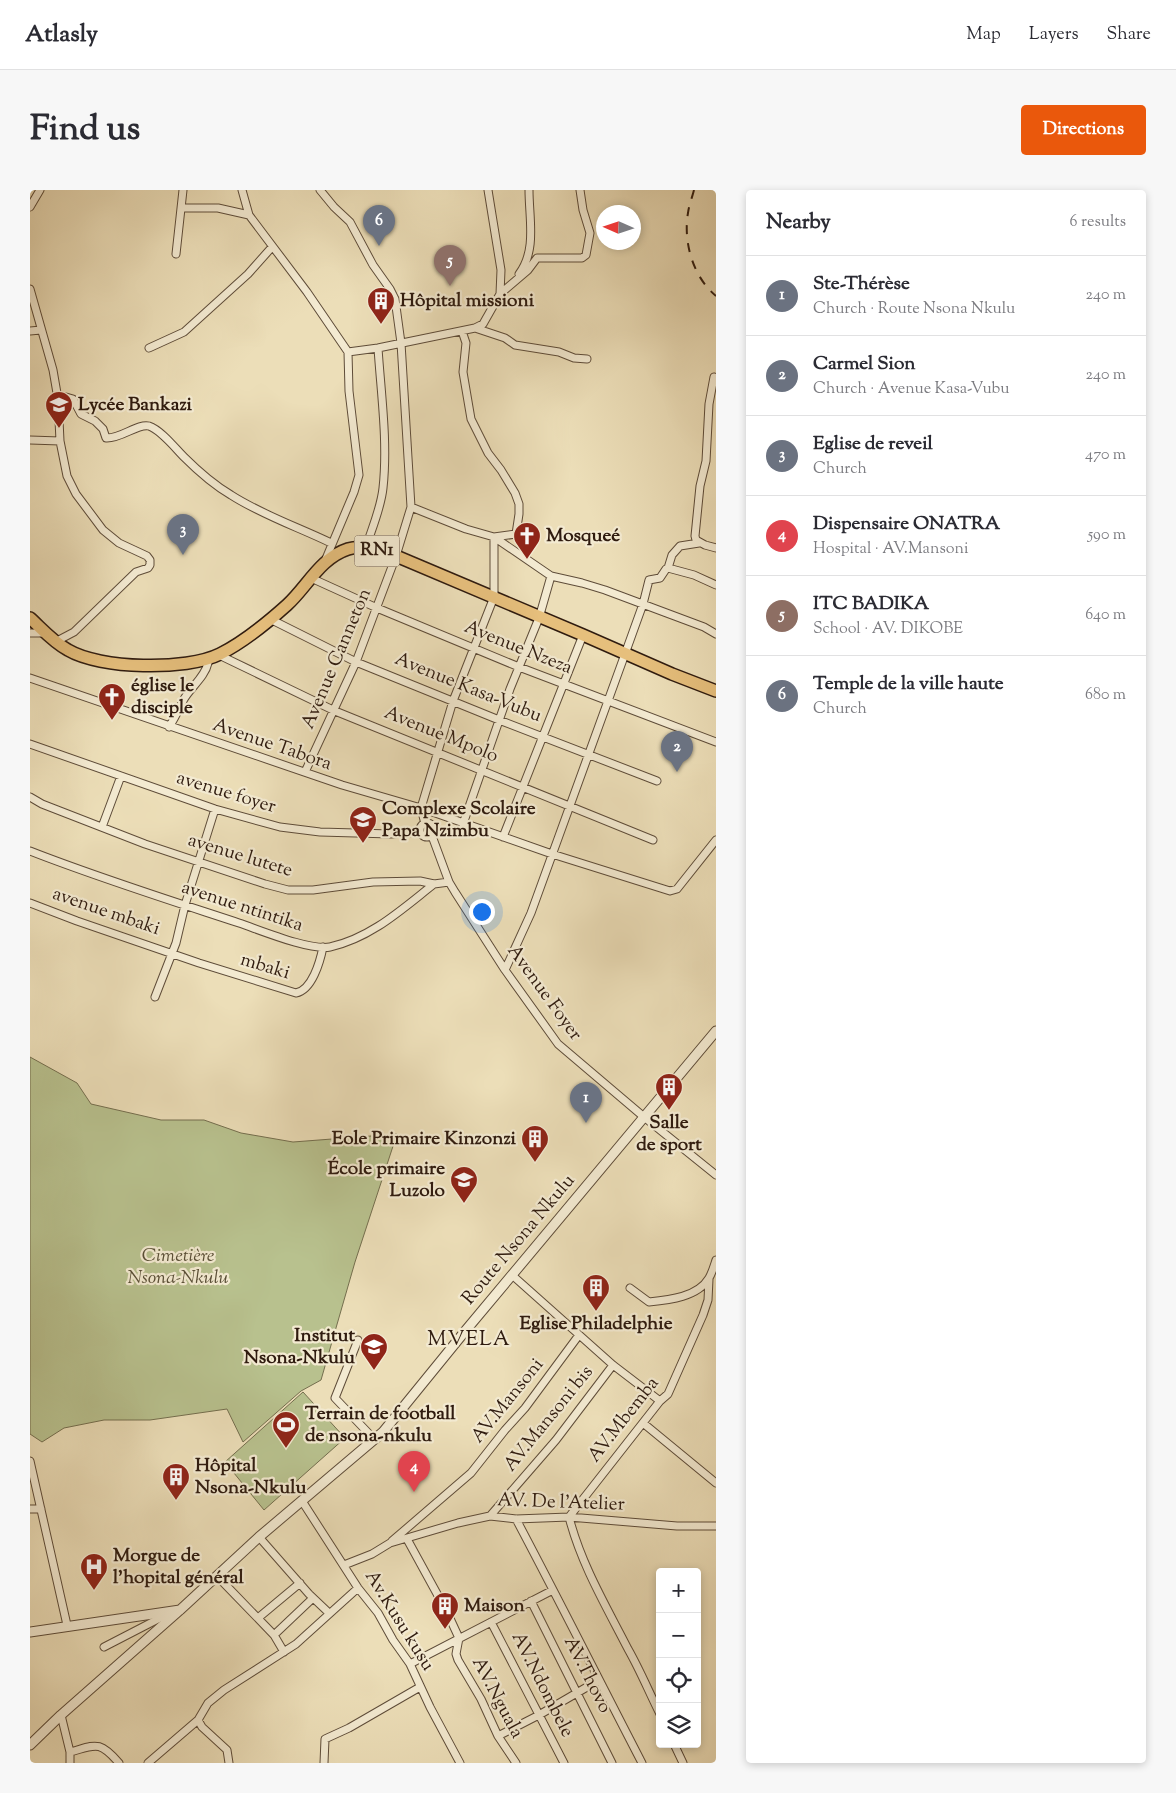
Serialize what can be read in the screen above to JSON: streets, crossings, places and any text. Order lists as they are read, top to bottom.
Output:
{
  "streets": {
    "highway": ["RN1"],
    "street": [
      "Avenue Nzeza",
      "Avenue Canneton",
      "Avenue Kasa-Vubu",
      "Avenue Mpolo",
      "Avenue Tabora",
      "avenue foyer",
      "avenue lutete",
      "avenue ntintika",
      "avenue mbaki",
      "mbaki",
      "Avenue Foyer",
      "Route Nsona Nkulu",
      "AV.Mansoni",
      "AV.Mansoni bis",
      "AV.Mbemba",
      "AV. De l'Atelier",
      "Av.Kusu kusu",
      "AV.Thovo",
      "AV.Ndombele",
      "AV.Nguala"
    ]
  },
  "crossings": [
    ["RN1", "Avenue Nzeza"],
    ["RN1", "Avenue Canneton"],
    ["RN1", "Avenue Kasa-Vubu"],
    ["RN1", "Avenue Mpolo"],
    ["Avenue Nzeza", "Avenue Canneton"],
    ["Avenue Canneton", "Avenue Kasa-Vubu"],
    ["Avenue Canneton", "Avenue Mpolo"],
    ["Avenue Canneton", "Avenue Tabora"],
    ["avenue foyer", "Avenue Foyer"],
    ["avenue lutete", "avenue ntintika"],
    ["avenue lutete", "Avenue Foyer"],
    ["avenue ntintika", "mbaki"],
    ["avenue mbaki", "mbaki"],
    ["Avenue Foyer", "Route Nsona Nkulu"],
    ["Route Nsona Nkulu", "Av.Kusu kusu"],
    ["AV.Mansoni", "AV. De l'Atelier"],
    ["AV.Mansoni bis", "AV. De l'Atelier"],
    ["AV.Mbemba", "AV. De l'Atelier"],
    ["AV. De l'Atelier", "AV.Nguala"]
  ],
  "districts": ["MVELA"],
  "parks": ["Cimetière Nsona-Nkulu"],
  "places": {
    "building": [
      "Hôpital missioni",
      "Salle de sport",
      "Eole Primaire Kinzonzi",
      "Eglise Philadelphie",
      "Hôpital Nsona-Nkulu",
      "Maison"
    ],
    "school or university": [
      "Lycée Bankazi",
      "Complexe Scolaire Papa Nzimbu",
      "École primaire Luzolo",
      "Institut Nsona-Nkulu"
    ],
    "church": ["Mosqueé", "église le disciple"],
    "sports": ["Terrain de football de nsona-nkulu"],
    "hospital": ["Morgue de l'hopital général"]
  },
  "north": "left",
  "page": {
    "header": "Atlasly",
    "nav": ["Map", "Layers", "Share"],
    "title": "Find us",
    "buttons": "Directions",
    "heading": ["Nearby", "6 results"],
    "pins": [
      "6",
      "5",
      "3",
      "2",
      "1",
      "4"
    ],
    "list": [
      {
        "mark": "1",
        "name": "Ste-Thérèse",
        "note": "Church · Route Nsona Nkulu",
        "value": "240 m"
      },
      {
        "mark": "2",
        "name": "Carmel Sion",
        "note": "Church · Avenue Kasa-Vubu",
        "value": "240 m"
      },
      {
        "mark": "3",
        "name": "Eglise de reveil",
        "note": "Church",
        "value": "470 m"
      },
      {
        "mark": "4",
        "name": "Dispensaire ONATRA",
        "note": "Hospital · AV.Mansoni",
        "value": "590 m"
      },
      {
        "mark": "5",
        "name": "ITC BADIKA",
        "note": "School · AV. DIKOBE",
        "value": "640 m"
      },
      {
        "mark": "6",
        "name": "Temple de la ville haute",
        "note": "Church",
        "value": "680 m"
      }
    ],
    "map_buttons": ["+", "−"]
  }
}
